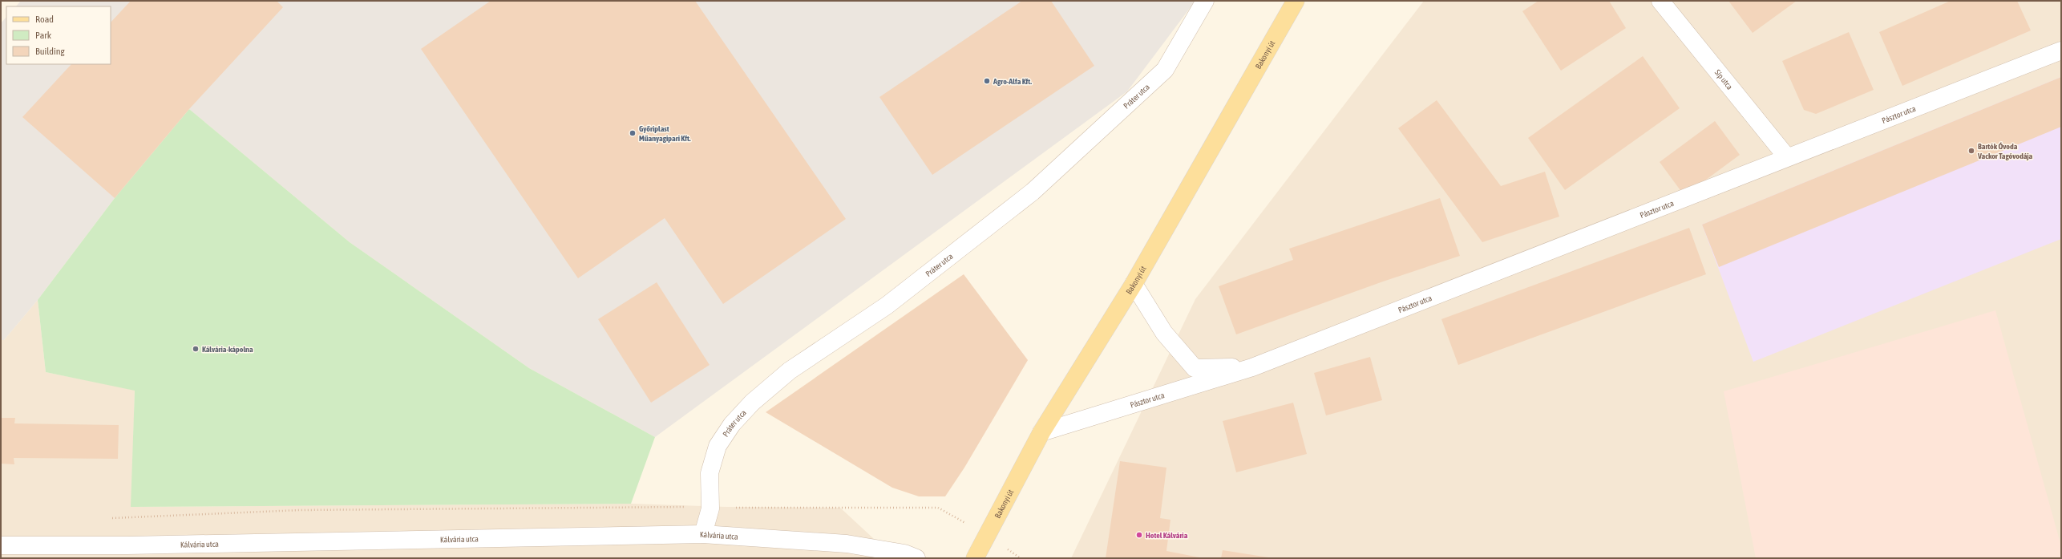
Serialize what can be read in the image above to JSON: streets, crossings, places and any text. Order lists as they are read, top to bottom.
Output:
{
  "streets": {
    "main road": ["Bakonyi út"],
    "street": [
      "Síp utca",
      "Práter utca",
      "Pásztor utca",
      "Kálvária utca"
    ]
  },
  "crossings": [
    ["Bakonyi út", "Pásztor utca"],
    ["Síp utca", "Pásztor utca"],
    ["Práter utca", "Kálvária utca"]
  ],
  "places": [
    "Agro-Alfa Kft.",
    "Győriplast Műanyagipari Kft.",
    "Bartók Óvoda Vackor Tagóvodája",
    "Kálvária-kápolna",
    "Hotel Kálvária"
  ],
  "legend": ["Road", "Park", "Building"]
}
